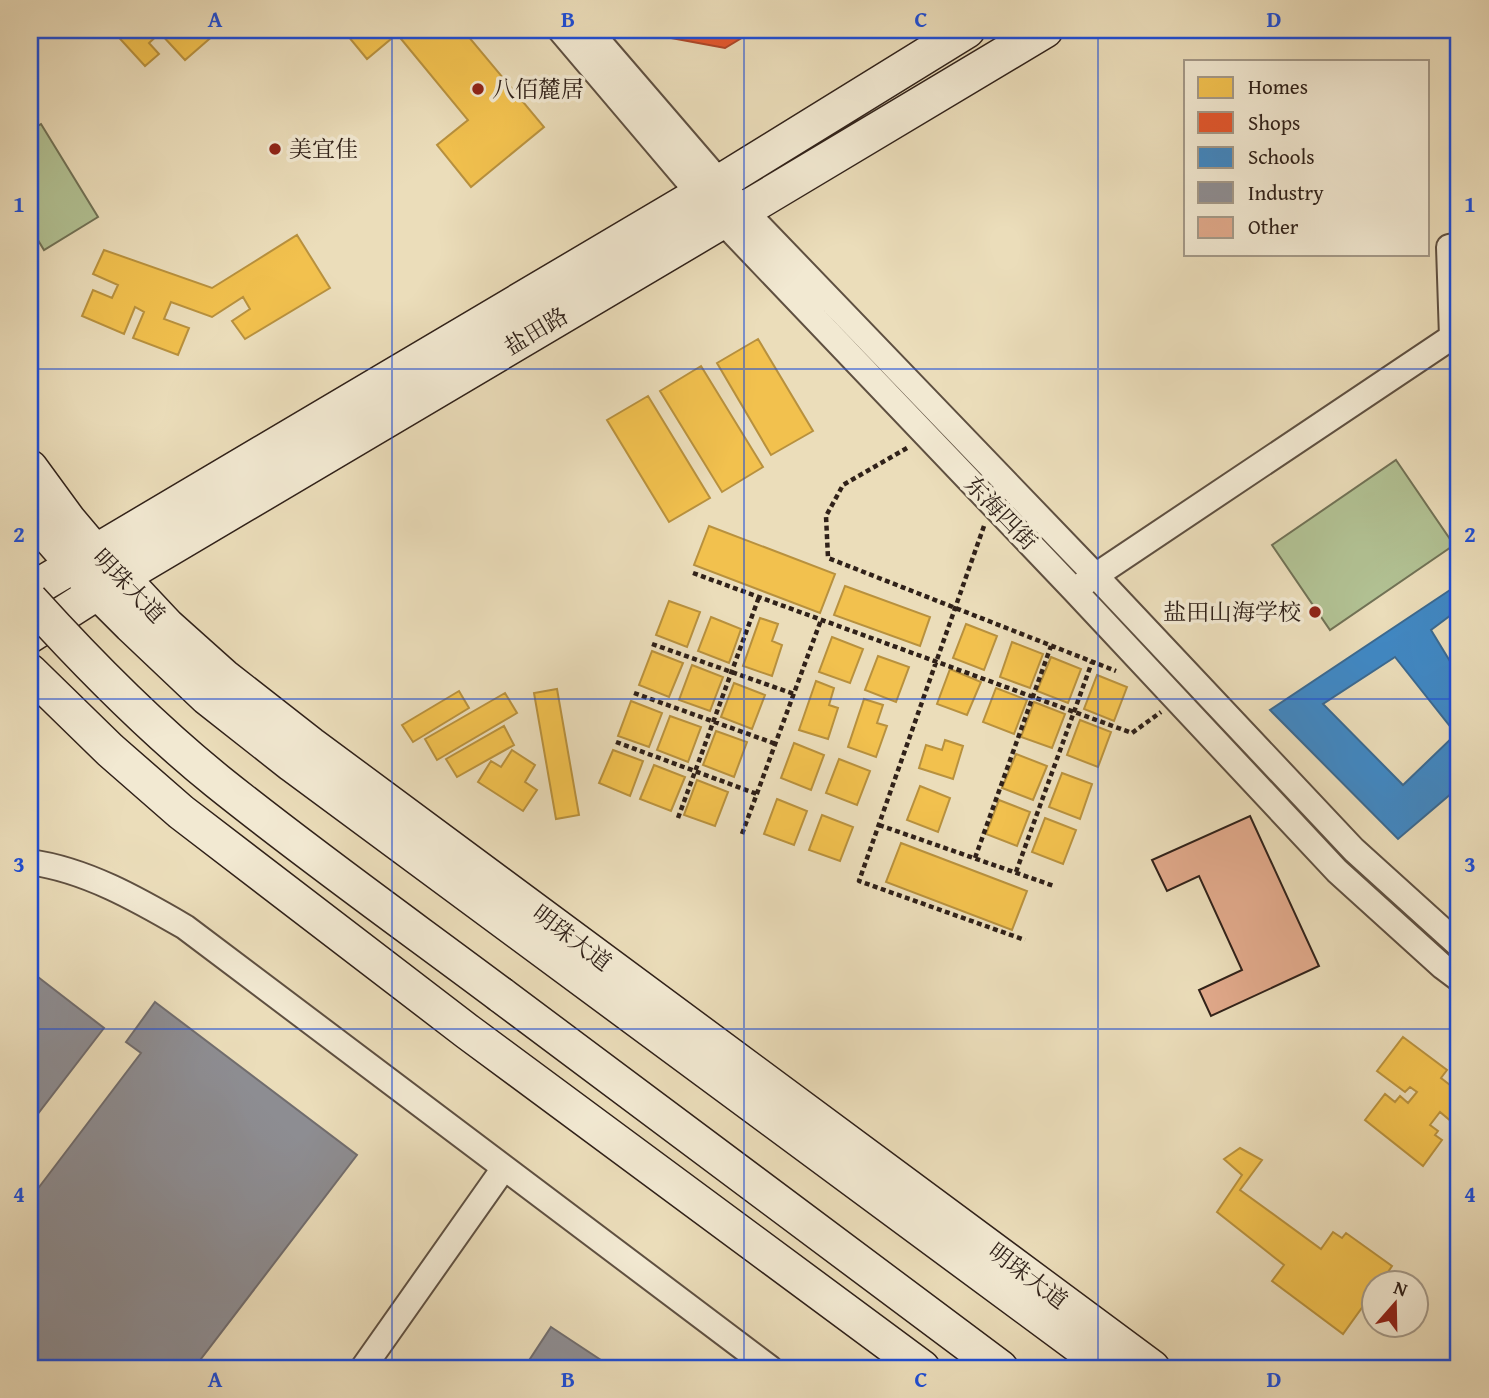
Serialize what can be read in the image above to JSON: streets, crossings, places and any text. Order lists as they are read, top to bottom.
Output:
{
  "streets": {
    "street": ["盐田路", "东海四街", "明珠大道"]
  },
  "crossings": [
    ["盐田路", "东海四街"],
    ["盐田路", "明珠大道"]
  ],
  "places": ["八佰麓居", "美宜佳", "盐田山海学校"],
  "legend": [
    "Homes",
    "Shops",
    "Schools",
    "Industry",
    "Other"
  ],
  "north": "top",
  "grid": {
    "columns": [
      "A",
      "B",
      "C",
      "D"
    ],
    "rows": [
      "1",
      "2",
      "3",
      "4"
    ]
  }
}
